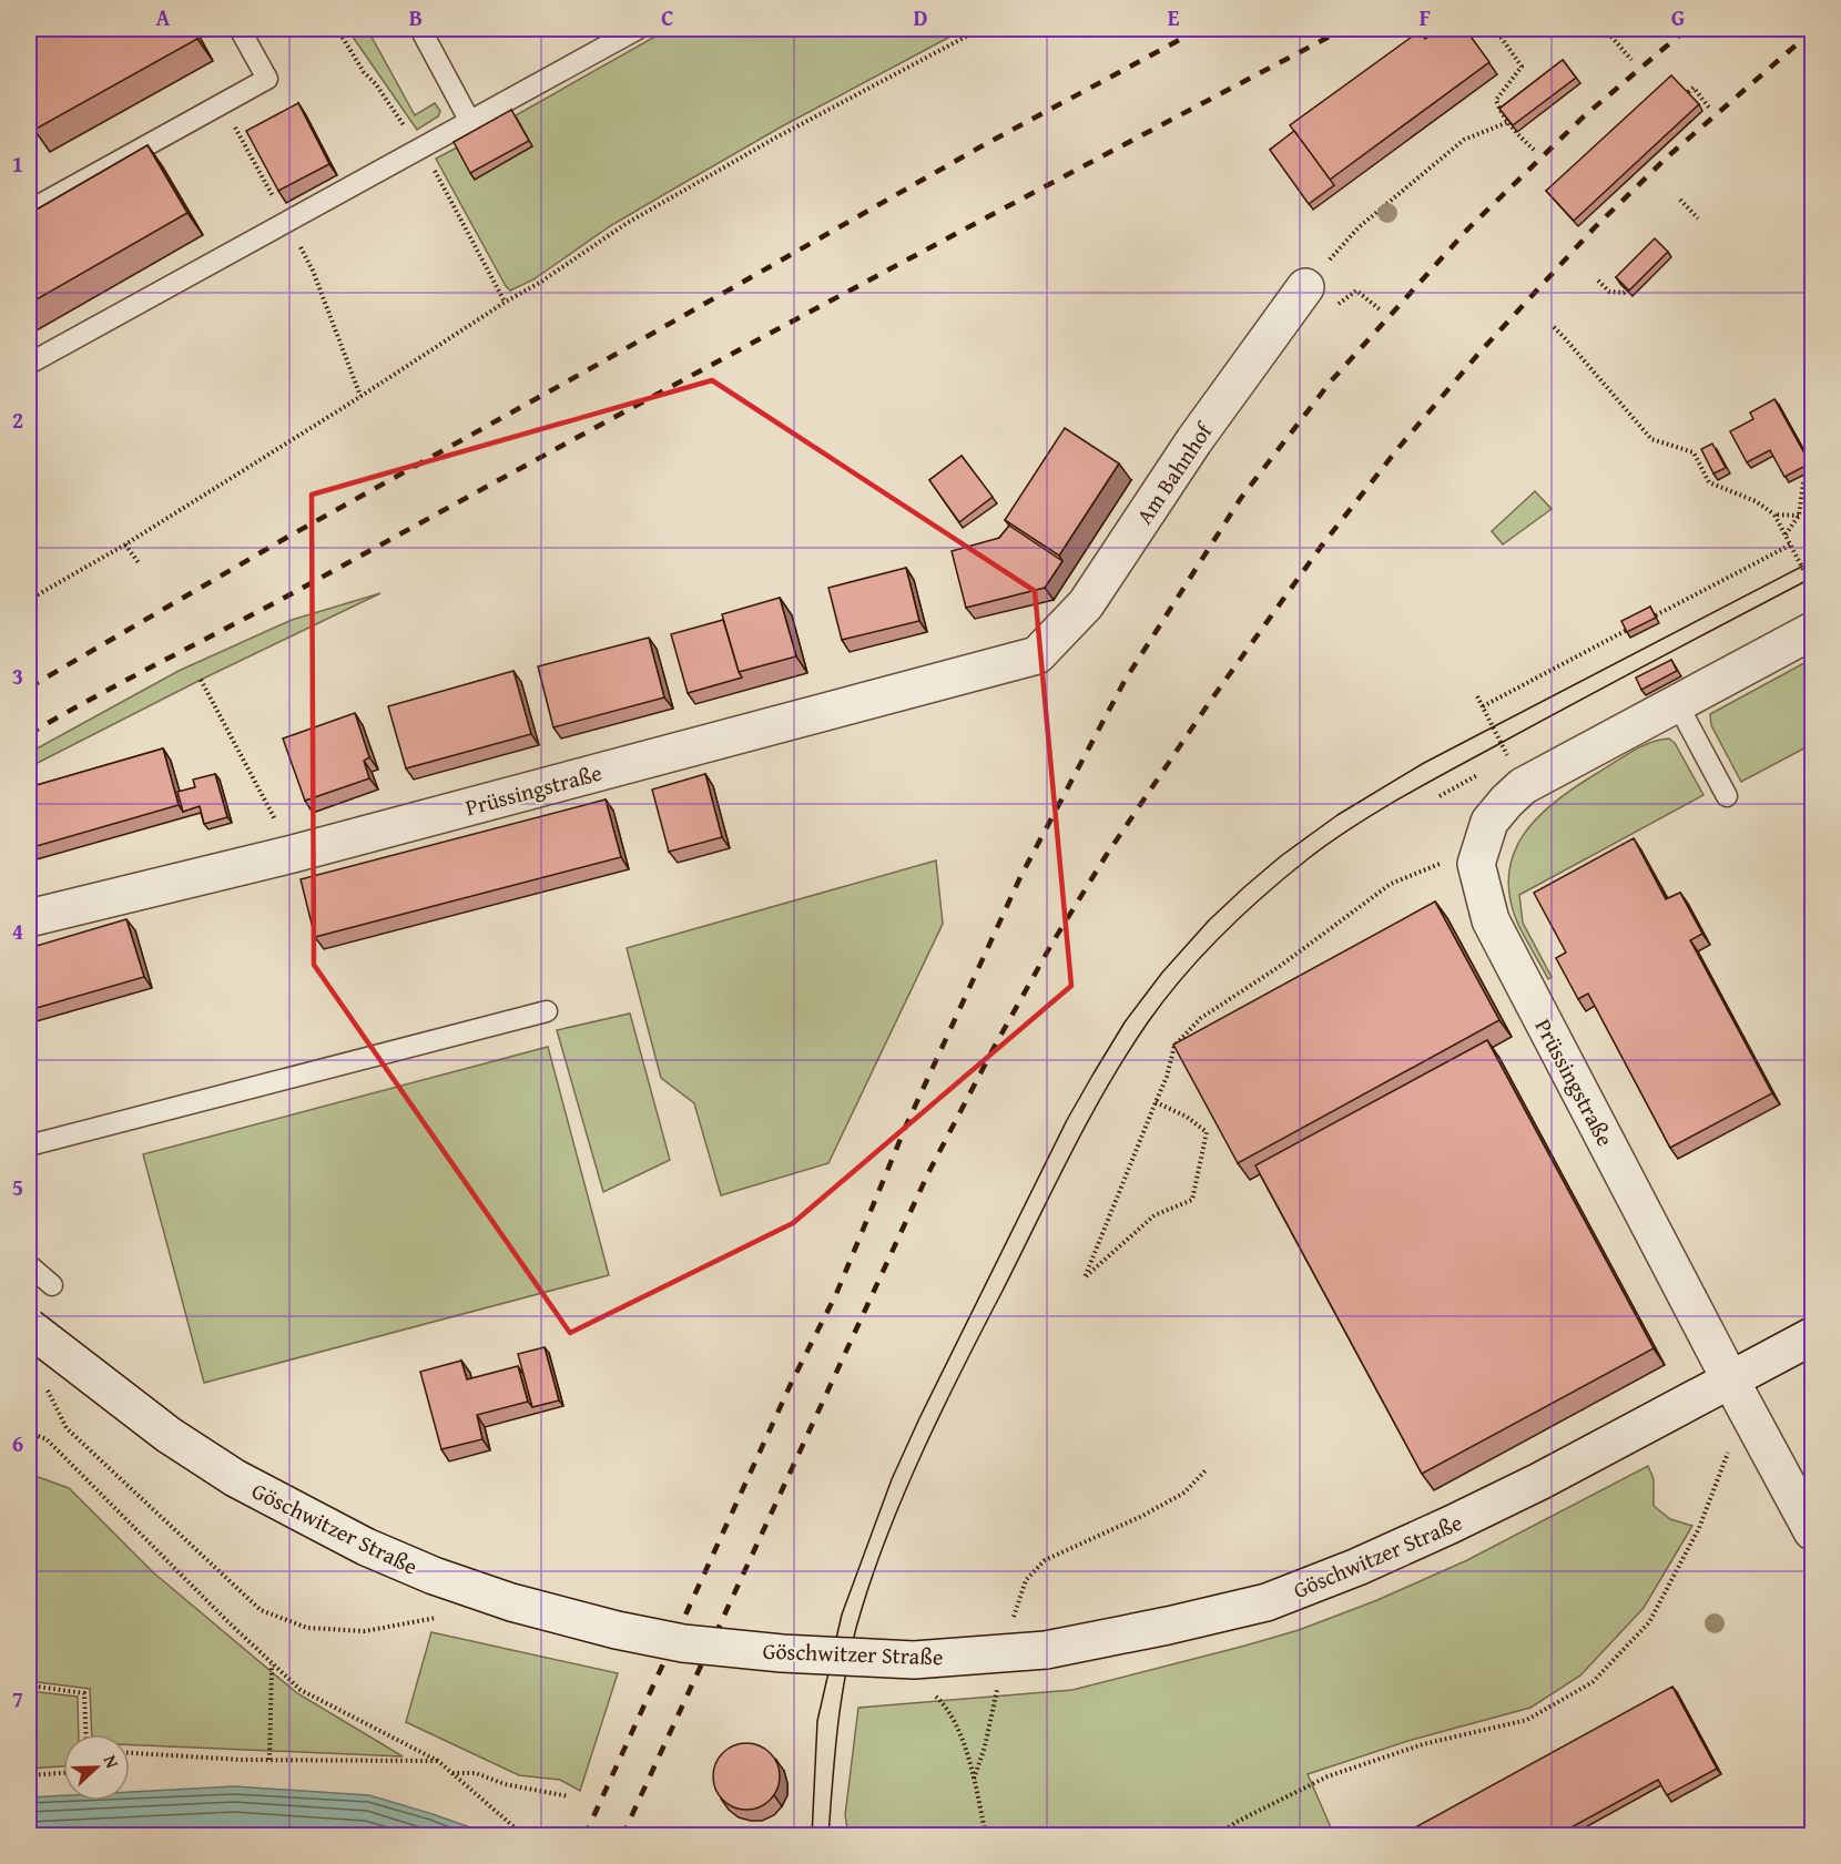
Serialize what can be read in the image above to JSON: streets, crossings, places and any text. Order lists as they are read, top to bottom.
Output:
{
  "streets": {
    "street": ["Am Bahnhof", "Prüssingstraße", "Göschwitzer Straße"]
  },
  "crossings": [
    ["Am Bahnhof", "Prüssingstraße"],
    ["Prüssingstraße", "Göschwitzer Straße"]
  ],
  "north": "right",
  "grid": {
    "columns": [
      "A",
      "B",
      "C",
      "D",
      "E",
      "F",
      "G"
    ],
    "rows": [
      "1",
      "2",
      "3",
      "4",
      "5",
      "6",
      "7"
    ]
  }
}
